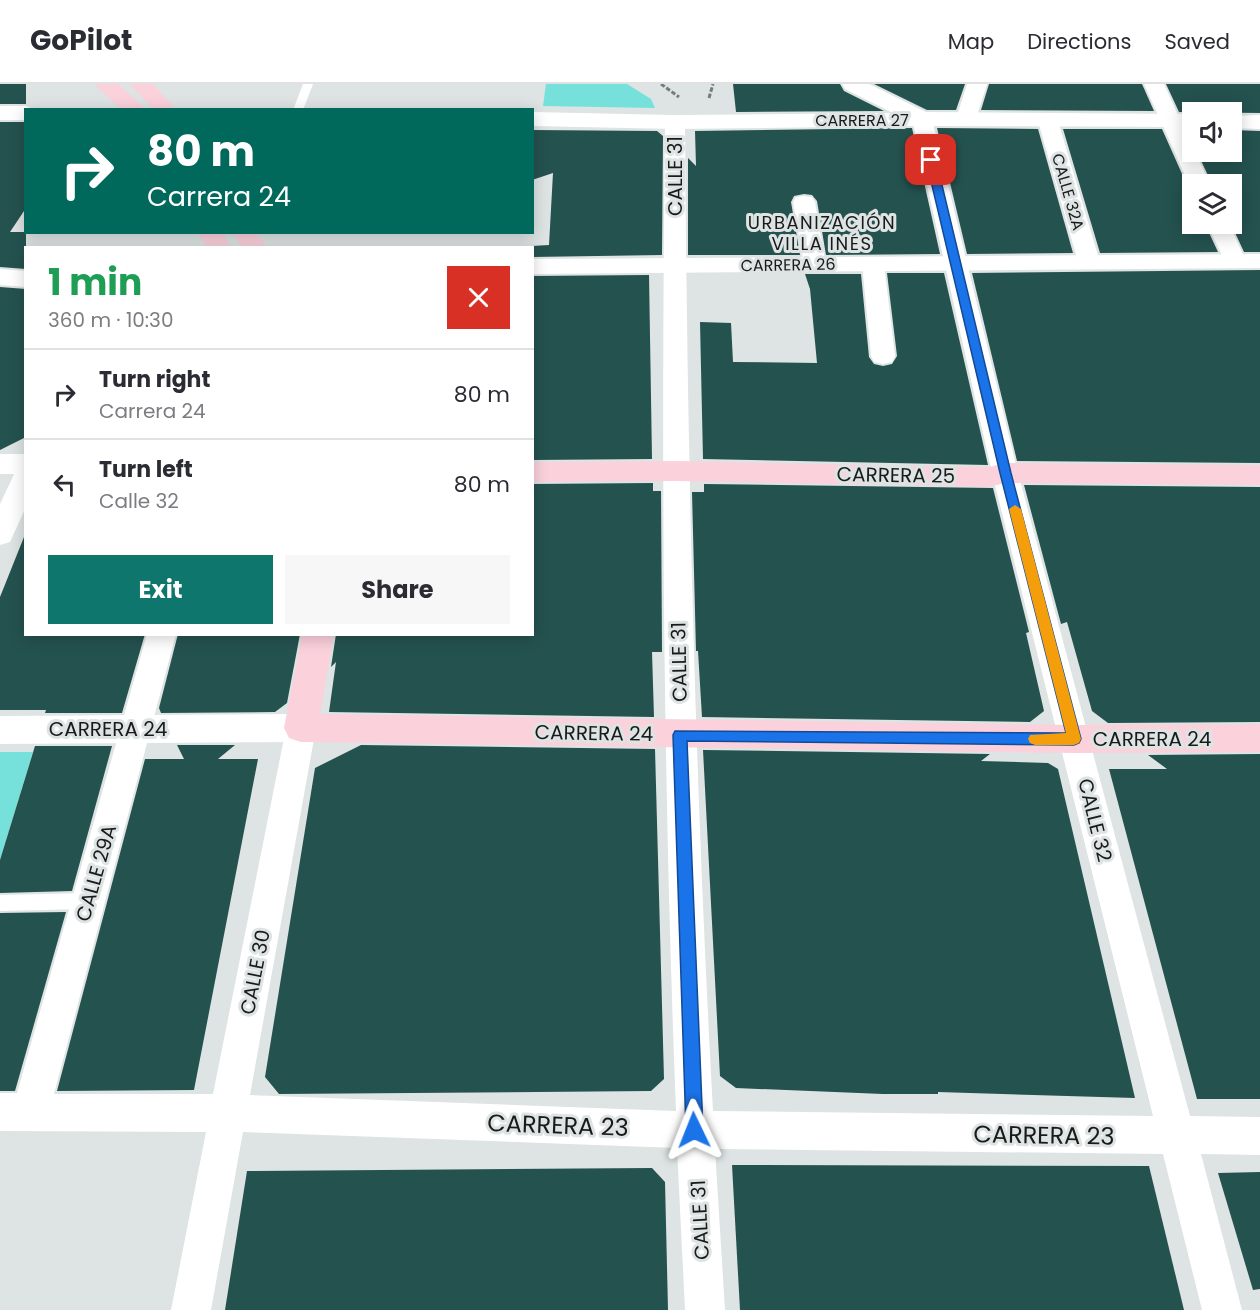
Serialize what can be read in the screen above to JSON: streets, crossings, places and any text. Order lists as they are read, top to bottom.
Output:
{
  "streets": {
    "main road": ["CARRERA 25", "CARRERA 24", "CALLE 30"],
    "street": [
      "CARRERA 27",
      "CALLE 31",
      "CALLE 32A",
      "CARRERA 26",
      "CALLE 32",
      "CALLE 29A",
      "CARRERA 23"
    ]
  },
  "crossings": [
    ["CARRERA 27", "CALLE 31"],
    ["CARRERA 27", "CALLE 32A"],
    ["CARRERA 27", "CALLE 32"],
    ["CALLE 31", "CARRERA 26"],
    ["CALLE 31", "CARRERA 25"],
    ["CALLE 31", "CARRERA 24"],
    ["CALLE 31", "CARRERA 23"],
    ["CALLE 32A", "CARRERA 26"],
    ["CARRERA 26", "CALLE 32"],
    ["CARRERA 25", "CALLE 32"],
    ["CARRERA 24", "CALLE 32"],
    ["CARRERA 24", "CALLE 29A"],
    ["CARRERA 24", "CALLE 30"],
    ["CALLE 32", "CARRERA 23"],
    ["CALLE 29A", "CARRERA 23"],
    ["CALLE 30", "CARRERA 23"]
  ],
  "districts": ["URBANIZACIÓN VILLA INÉS"],
  "page": {
    "header": "GoPilot",
    "nav": ["Map", "Directions", "Saved"],
    "turn": ["80 m", "Carrera 24"],
    "heading": ["1 min", "360 m · 10:30"],
    "list": [
      {
        "name": "Turn right",
        "note": "Carrera 24",
        "value": "80 m"
      },
      {
        "name": "Turn left",
        "note": "Calle 32",
        "value": "80 m"
      }
    ],
    "buttons": ["Exit", "Share"]
  }
}
